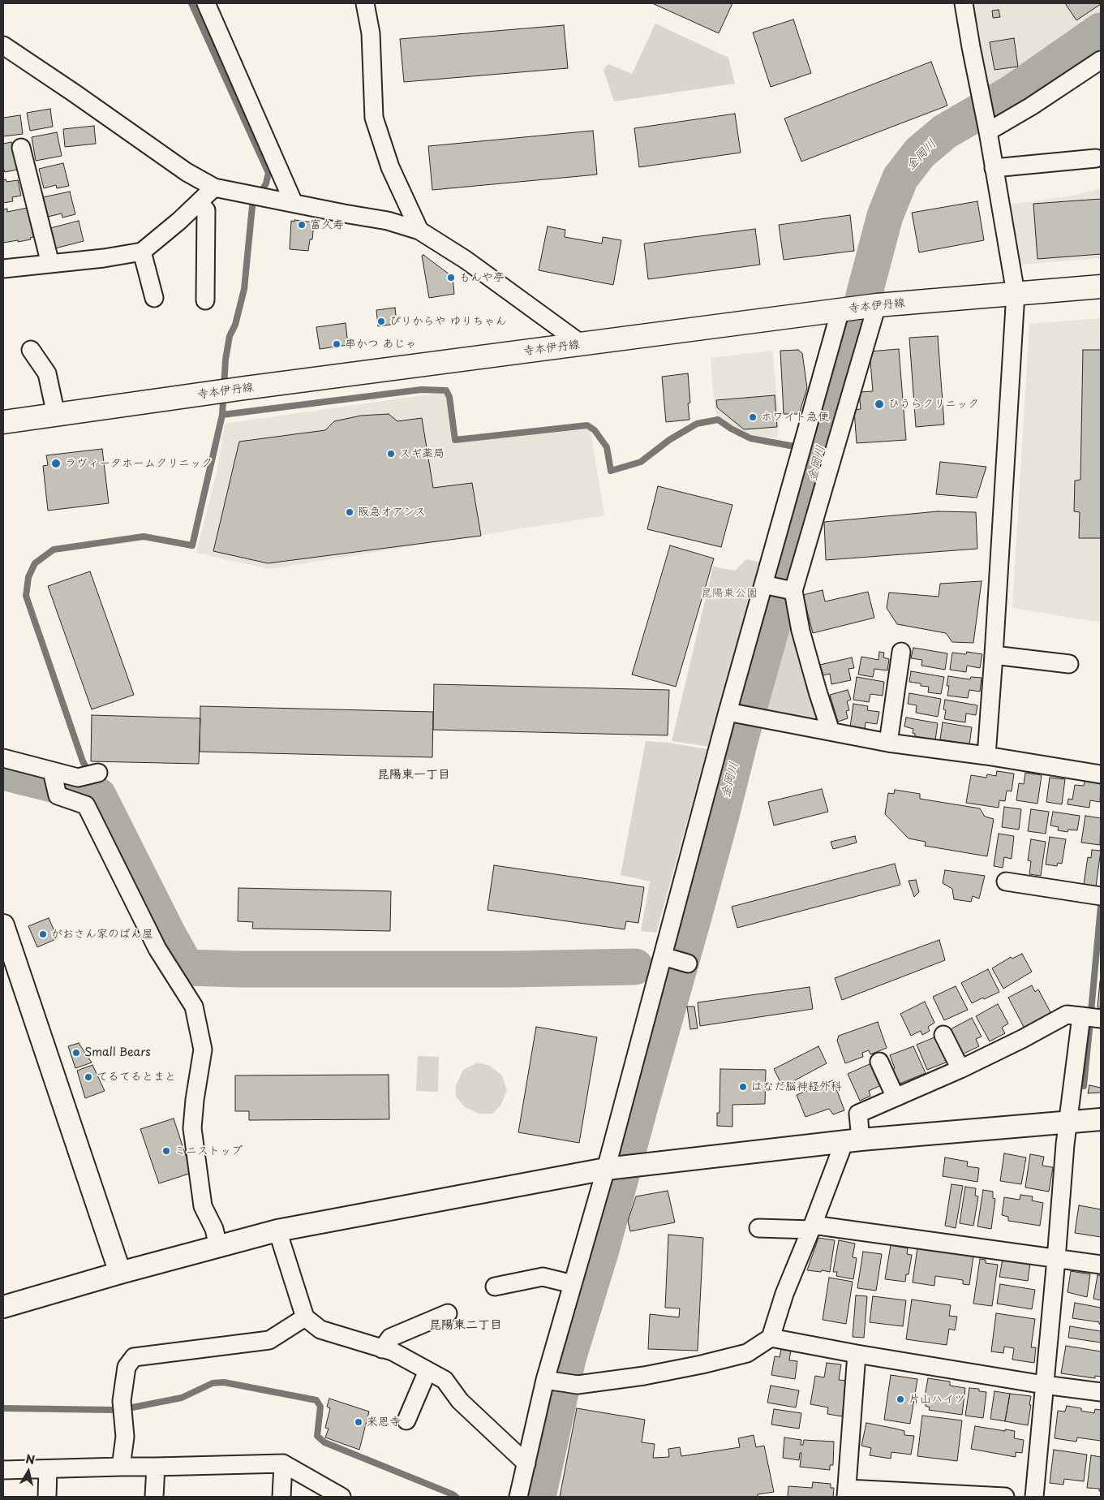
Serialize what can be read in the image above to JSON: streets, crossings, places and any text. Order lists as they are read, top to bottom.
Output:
{
  "streets": {
    "main road": ["寺本伊丹線"]
  },
  "districts": ["昆陽東一丁目", "昆陽東二丁目"],
  "water": ["金岡川"],
  "parks": ["昆陽東公園"],
  "places": [
    "富久寿",
    "もんや亭",
    "ぴりからや ゆりちゃん",
    "串かつ あじゃ",
    "ひうらクリニック",
    "ホワイト急便",
    "スギ薬局",
    "ラヴィータホームクリニック",
    "阪急オアシス",
    "がおさん家のぱん屋",
    "Small Bears",
    "てるてるとまと",
    "はなだ脳神経外科",
    "ミニストップ",
    "片山ハイツ",
    "来恩寺"
  ],
  "north": "top"
}
